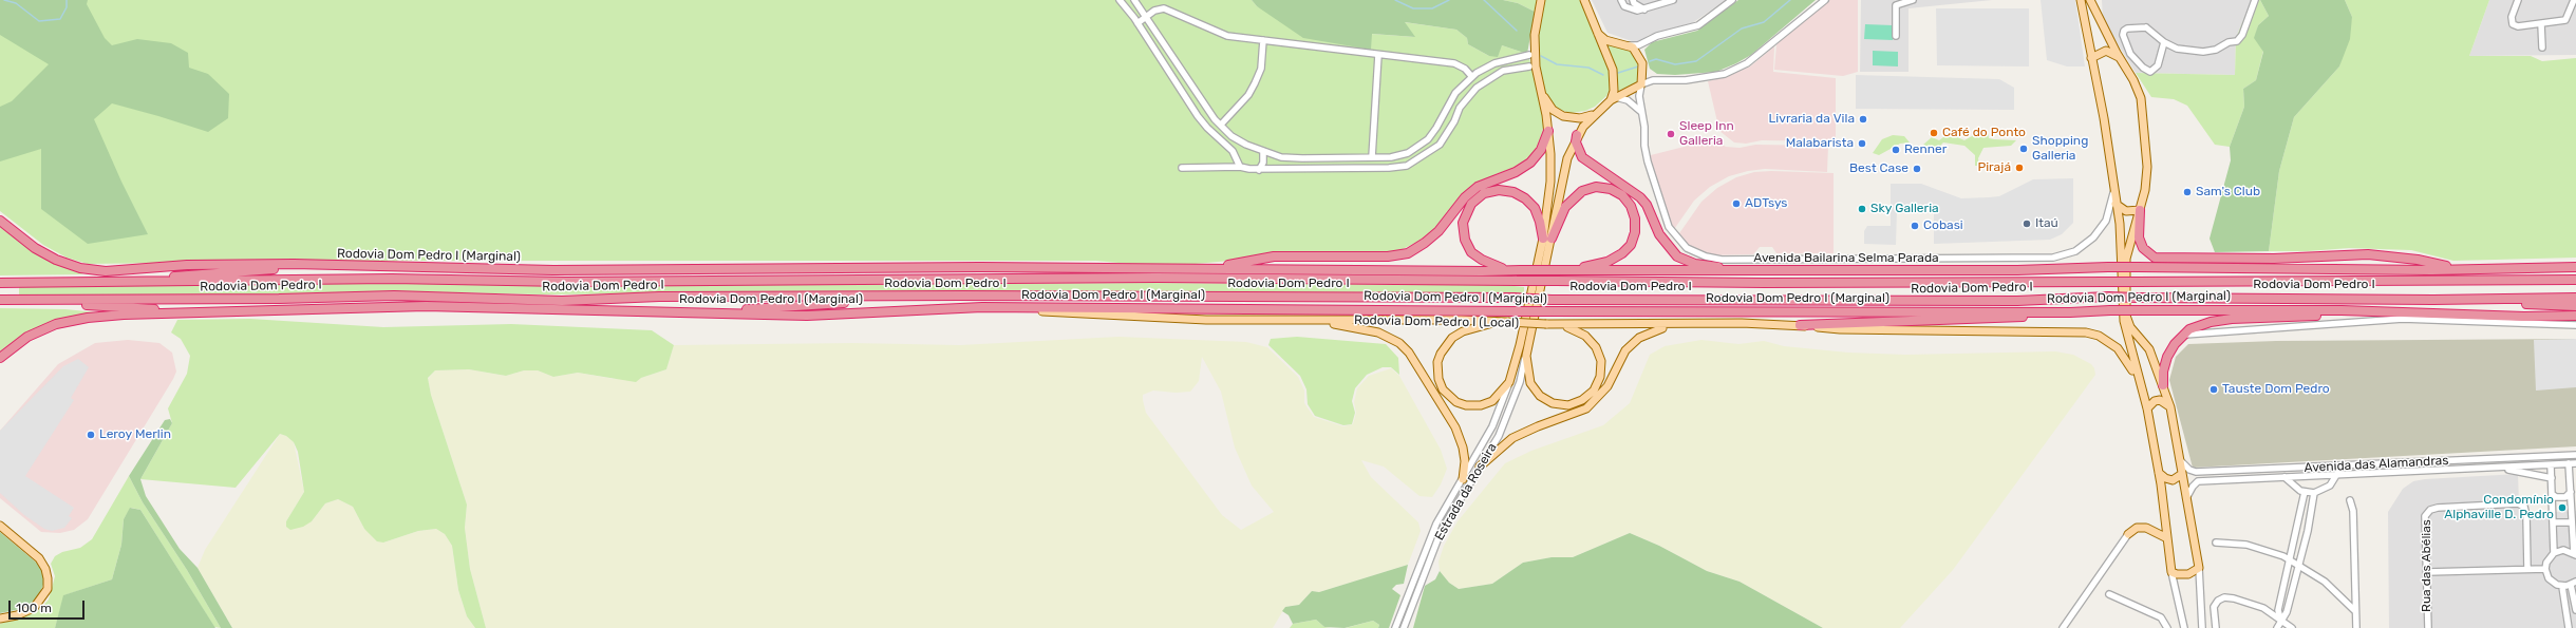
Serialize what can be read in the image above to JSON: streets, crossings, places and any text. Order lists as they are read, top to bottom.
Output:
{
  "streets": {
    "highway": ["Rodovia Dom Pedro I (Marginal)", "Rodovia Dom Pedro I"],
    "main road": ["Rodovia Dom Pedro I (Local)"],
    "street": [
      "Avenida Bailarina Selma Parada",
      "Avenida das Alamandras",
      "Estrada da Roseira",
      "Rua das Abélias"
    ]
  },
  "crossings": [
    ["Rodovia Dom Pedro I (Marginal)", "Rodovia Dom Pedro I"],
    ["Rodovia Dom Pedro I (Marginal)", "Rodovia Dom Pedro I (Local)"]
  ],
  "places": [
    "Livraria da Vila",
    "Café do Ponto",
    "Sleep Inn Galleria",
    "Malabarista",
    "Shopping Galleria",
    "Renner",
    "Pirajá",
    "Best Case",
    "Sam's Club",
    "ADTsys",
    "Sky Galleria",
    "Itaú",
    "Cobasi",
    "Tauste Dom Pedro",
    "Leroy Merlin",
    "Condomínio Alphaville D. Pedro"
  ],
  "scale_bar": "100 m"
}
